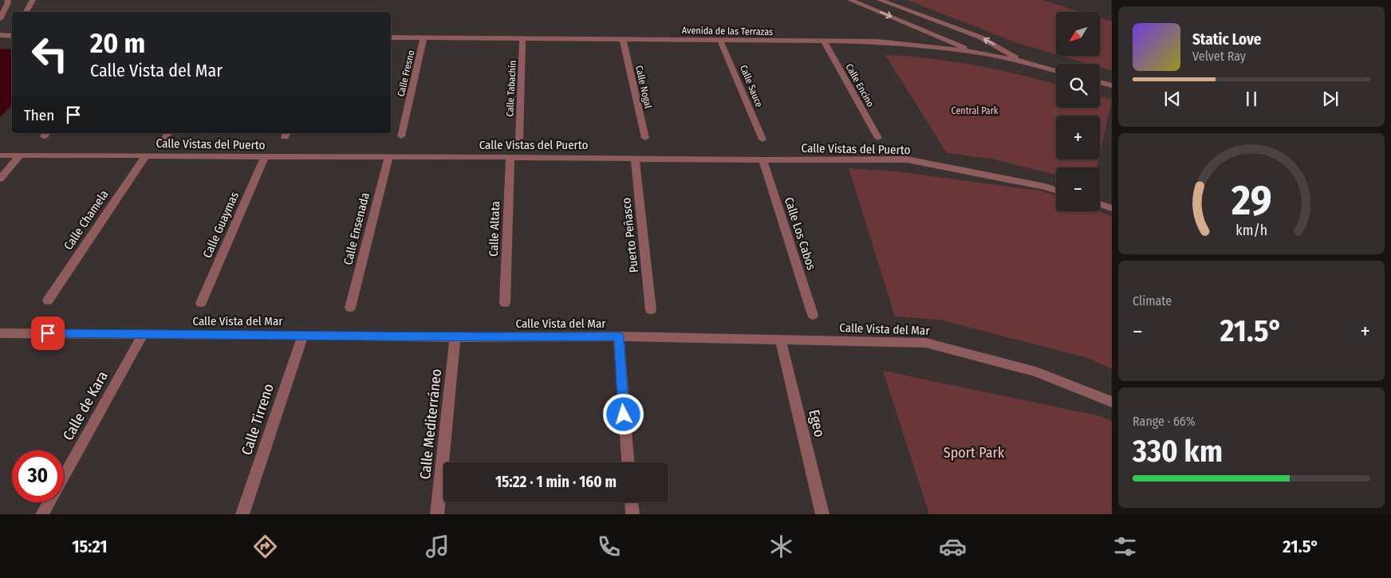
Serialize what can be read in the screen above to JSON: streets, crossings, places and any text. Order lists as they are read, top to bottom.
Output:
{
  "streets": {
    "street": [
      "Avenida de las Terrazas",
      "Calle Fresno",
      "Calle Encino",
      "Calle Sauce",
      "Calle Nogal",
      "Calle Tabachín",
      "Calle Vistas del Puerto",
      "Calle Chamela",
      "Calle Guaymas",
      "Calle Ensenada",
      "Calle Altata",
      "Calle Los Cabos",
      "Puerto Peñasco",
      "Calle Vista del Mar",
      "Calle de Kara",
      "Calle Tirreno",
      "Egeo",
      "Calle Mediterráneo"
    ]
  },
  "crossings": [
    ["Avenida de las Terrazas", "Calle Fresno"],
    ["Avenida de las Terrazas", "Calle Encino"],
    ["Avenida de las Terrazas", "Calle Sauce"],
    ["Avenida de las Terrazas", "Calle Nogal"],
    ["Avenida de las Terrazas", "Calle Tabachín"],
    ["Calle Vistas del Puerto", "Calle Chamela"],
    ["Calle Vistas del Puerto", "Calle Guaymas"],
    ["Calle Vistas del Puerto", "Calle Ensenada"],
    ["Calle Vistas del Puerto", "Calle Altata"],
    ["Calle Vistas del Puerto", "Calle Los Cabos"],
    ["Calle Vistas del Puerto", "Puerto Peñasco"],
    ["Calle Vista del Mar", "Calle de Kara"],
    ["Calle Vista del Mar", "Calle Tirreno"],
    ["Calle Vista del Mar", "Egeo"],
    ["Calle Vista del Mar", "Calle Mediterráneo"]
  ],
  "parks": ["Central Park", "Sport Park"],
  "north": "bottom left",
  "page": {
    "map_buttons": ["+", "−"],
    "turn": ["20 m", "Calle Vista del Mar"],
    "song": ["Static Love", "Velvet Ray"],
    "then": "Then",
    "tile": [
      "Climate",
      ["Range · 66%", "330 km"]
    ],
    "heat": ["−", "21.5°", "+"],
    "limit": "30",
    "trip": "15:22 · 1 min · 160 m",
    "tabs": ["15:21", "21.5°"],
    "gauge": ["29", "km/h"]
  }
}
